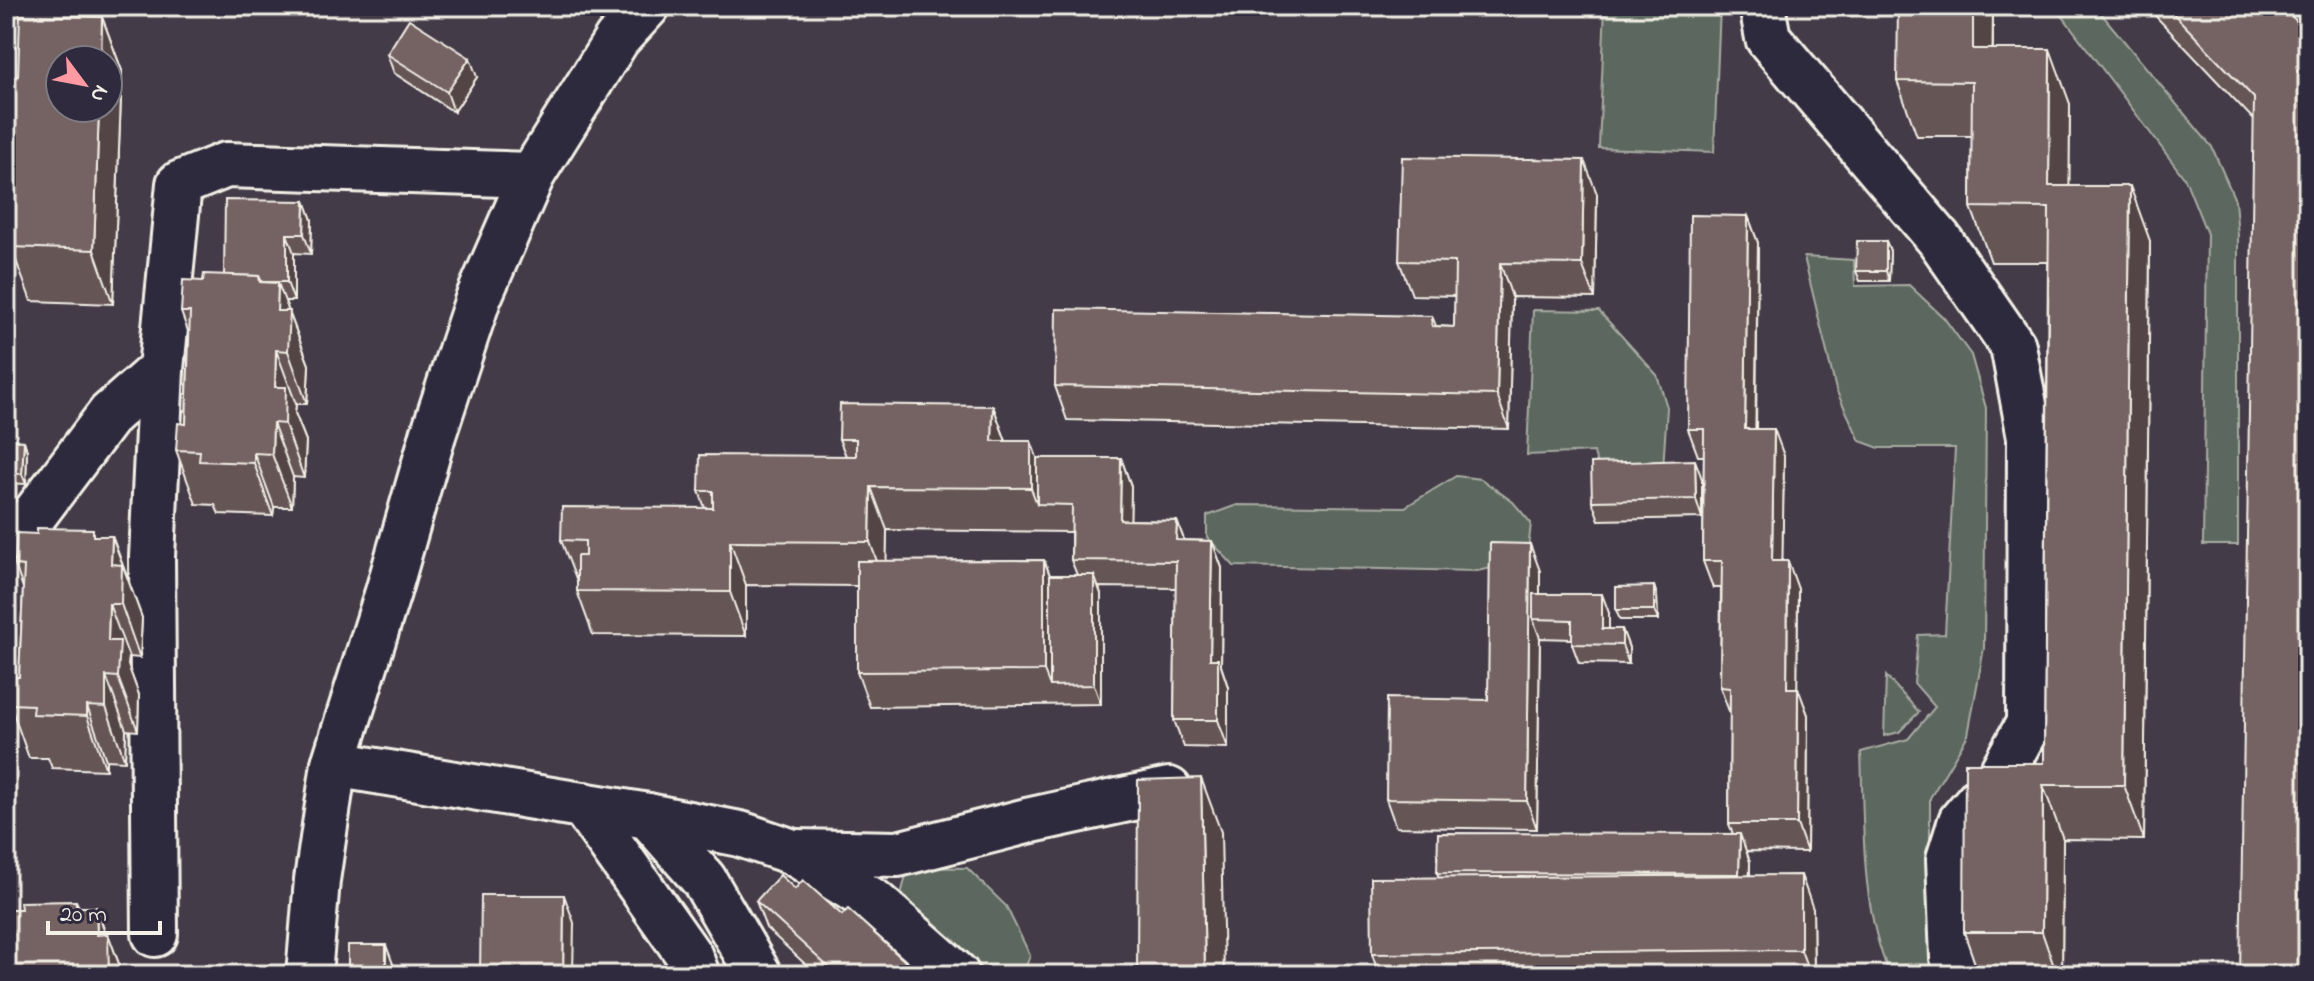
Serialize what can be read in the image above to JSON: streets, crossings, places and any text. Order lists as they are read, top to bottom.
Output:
{
  "scale_bar": "20 m",
  "north": "bottom right"
}
